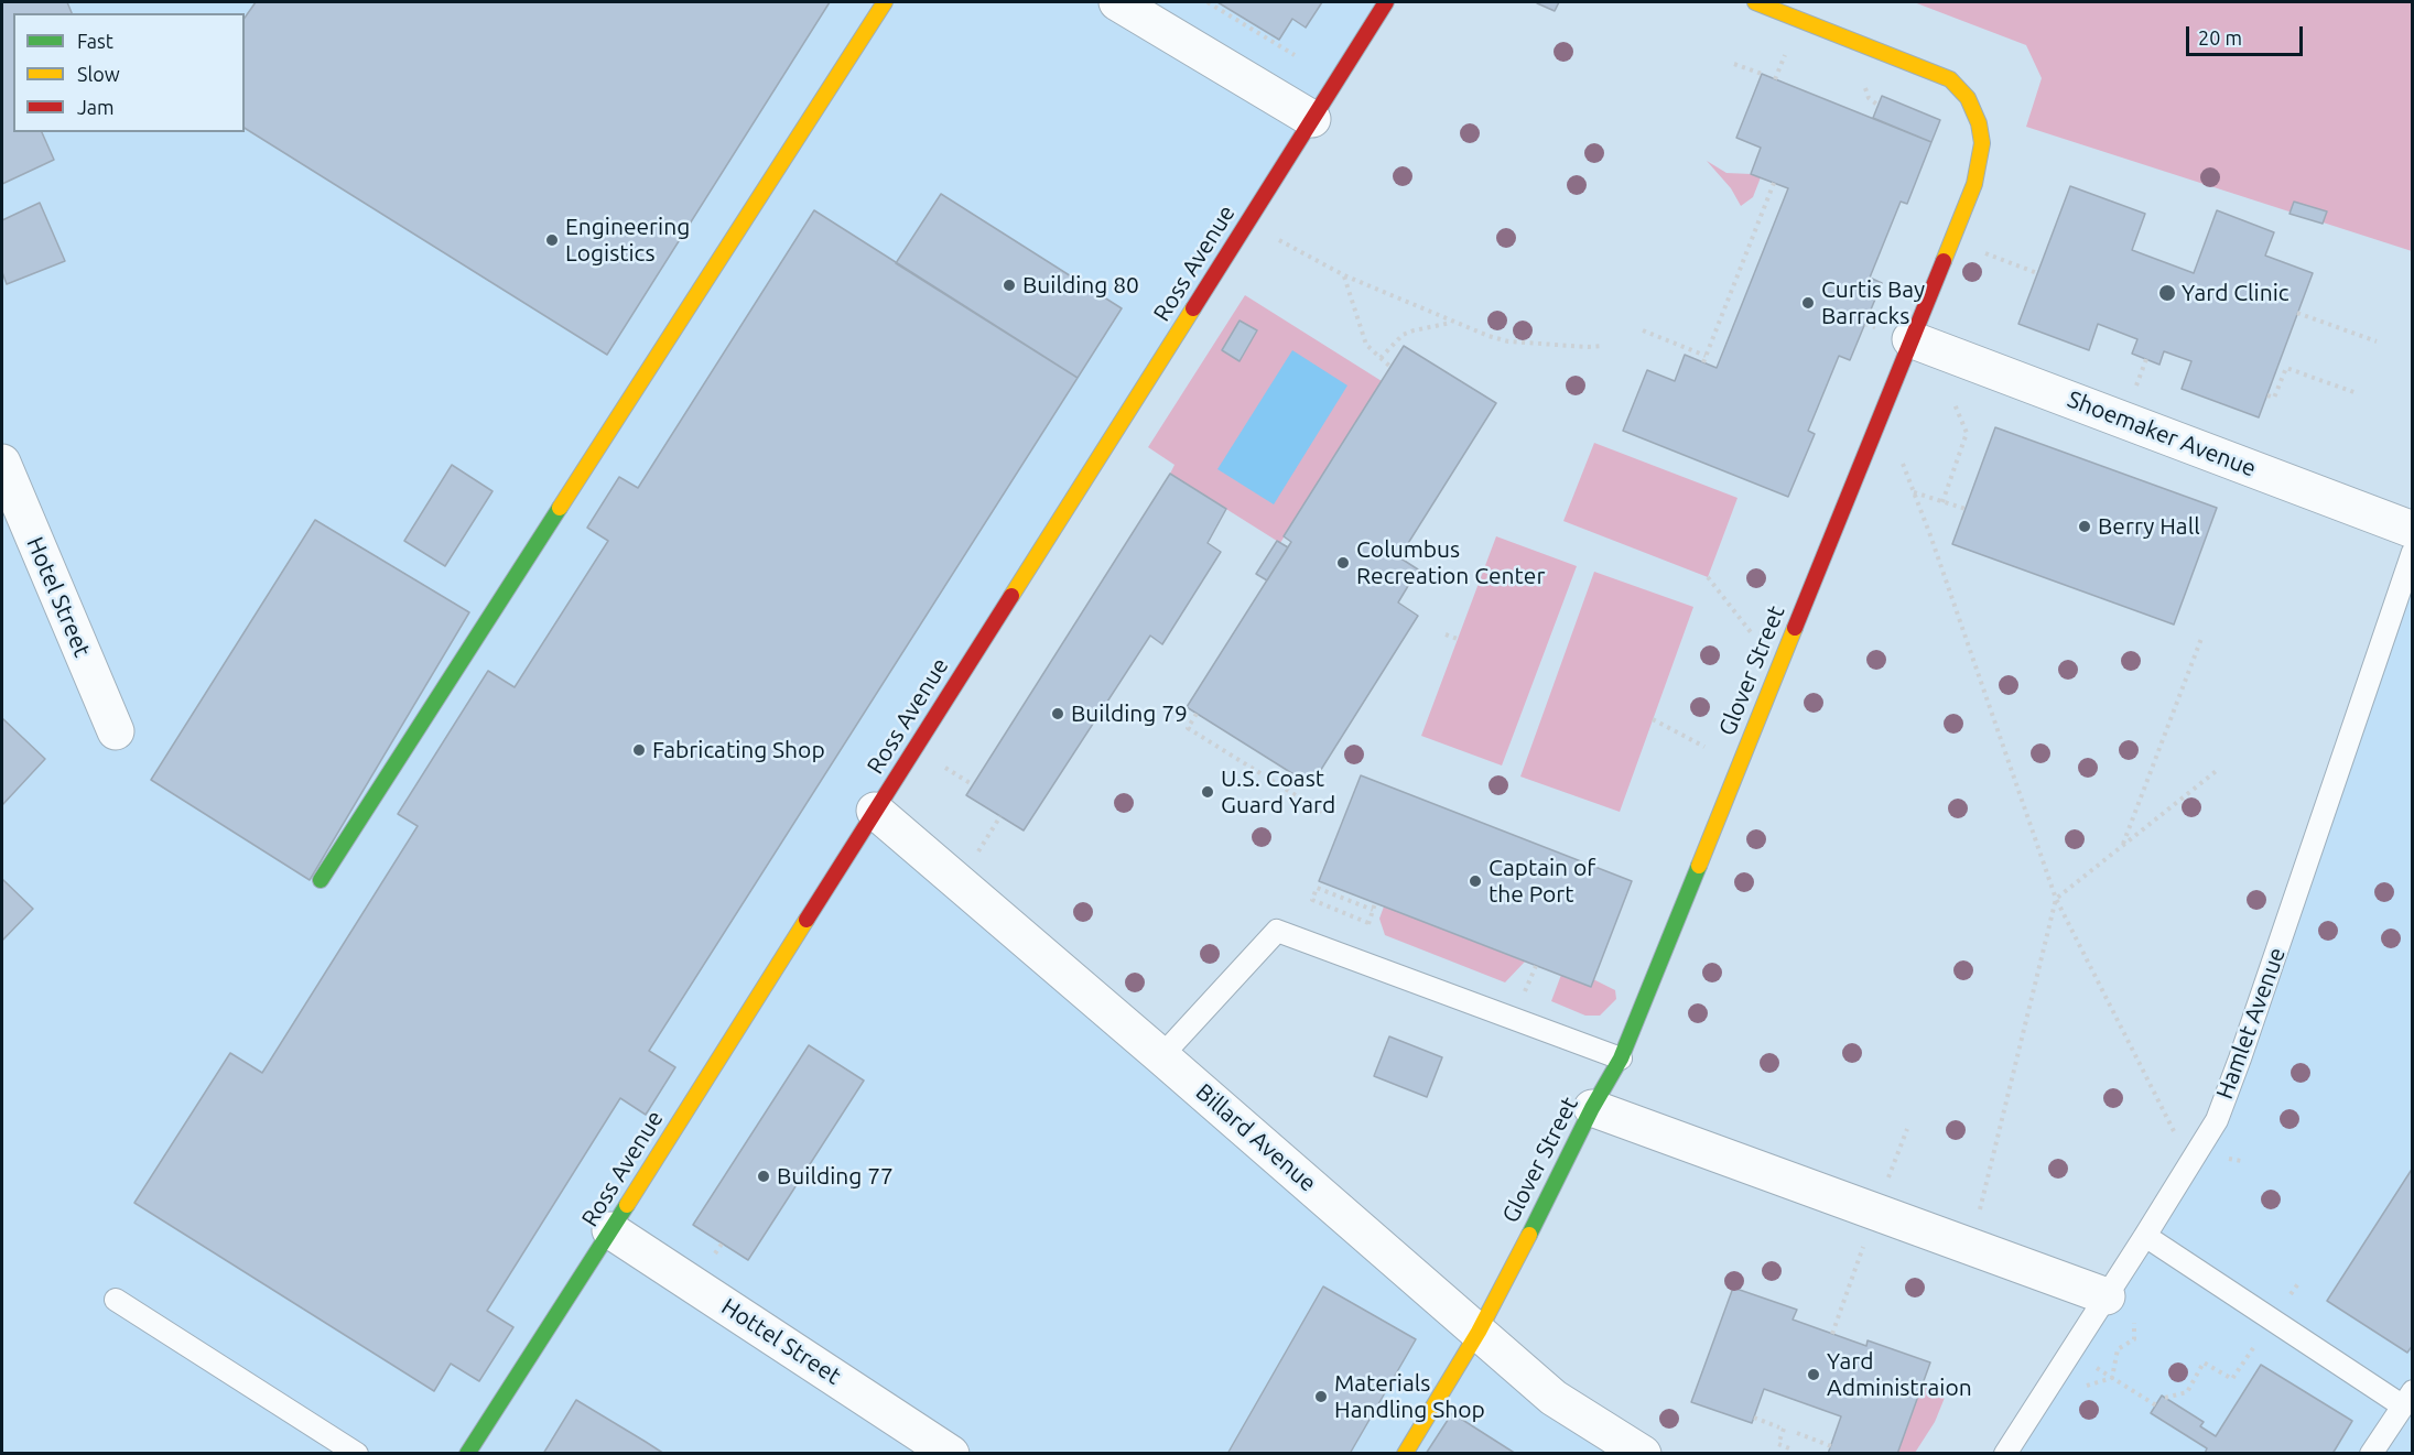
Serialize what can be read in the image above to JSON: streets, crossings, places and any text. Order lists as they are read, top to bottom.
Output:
{
  "streets": {
    "street": [
      "Ross Avenue",
      "Shoemaker Avenue",
      "Hotel Street",
      "Glover Street",
      "Billard Avenue",
      "Hottel Street"
    ],
    "lane": ["Hamlet Avenue"]
  },
  "crossings": [
    ["Ross Avenue", "Billard Avenue"],
    ["Ross Avenue", "Hottel Street"],
    ["Shoemaker Avenue", "Glover Street"],
    ["Glover Street", "Billard Avenue"]
  ],
  "places": [
    "Engineering Logistics",
    "Building 80",
    "Yard Clinic",
    "Curtis Bay Barracks",
    "Berry Hall",
    "Columbus Recreation Center",
    "Building 79",
    "Fabricating Shop",
    "U.S. Coast Guard Yard",
    "Captain of the Port",
    "Building 77",
    "Yard Administraion",
    "Materials Handling Shop"
  ],
  "legend": ["Fast", "Slow", "Jam"],
  "scale_bar": "20 m"
}
